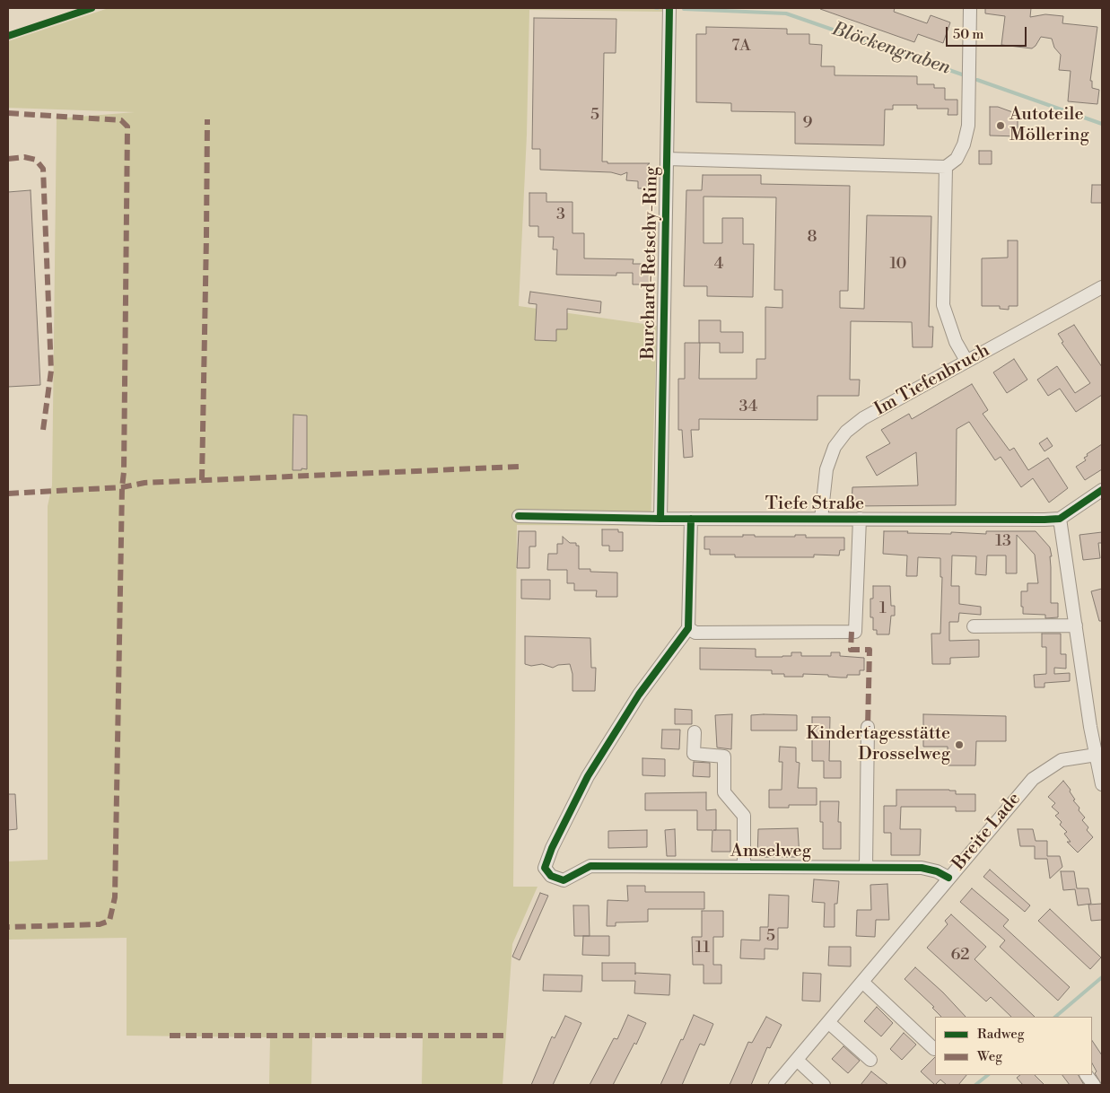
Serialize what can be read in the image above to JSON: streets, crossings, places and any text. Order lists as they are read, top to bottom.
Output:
{
  "streets": {
    "street": [
      "Burchard-Retschy-Ring",
      "Im Tiefenbruch",
      "Tiefe Straße",
      "Breite Lade",
      "Amselweg"
    ]
  },
  "crossings": [
    ["Burchard-Retschy-Ring", "Tiefe Straße"],
    ["Im Tiefenbruch", "Tiefe Straße"],
    ["Breite Lade", "Amselweg"]
  ],
  "water": ["Blöckengraben"],
  "places": ["Autoteile Möllering", "Kindertagesstätte Drosselweg"],
  "house_numbers": [
    "7A",
    "5",
    "9",
    "3",
    "8",
    "4",
    "10",
    "34",
    "13",
    "1",
    "5",
    "11",
    "62"
  ],
  "legend": ["Radweg", "Weg"],
  "scale_bar": "50 m"
}
